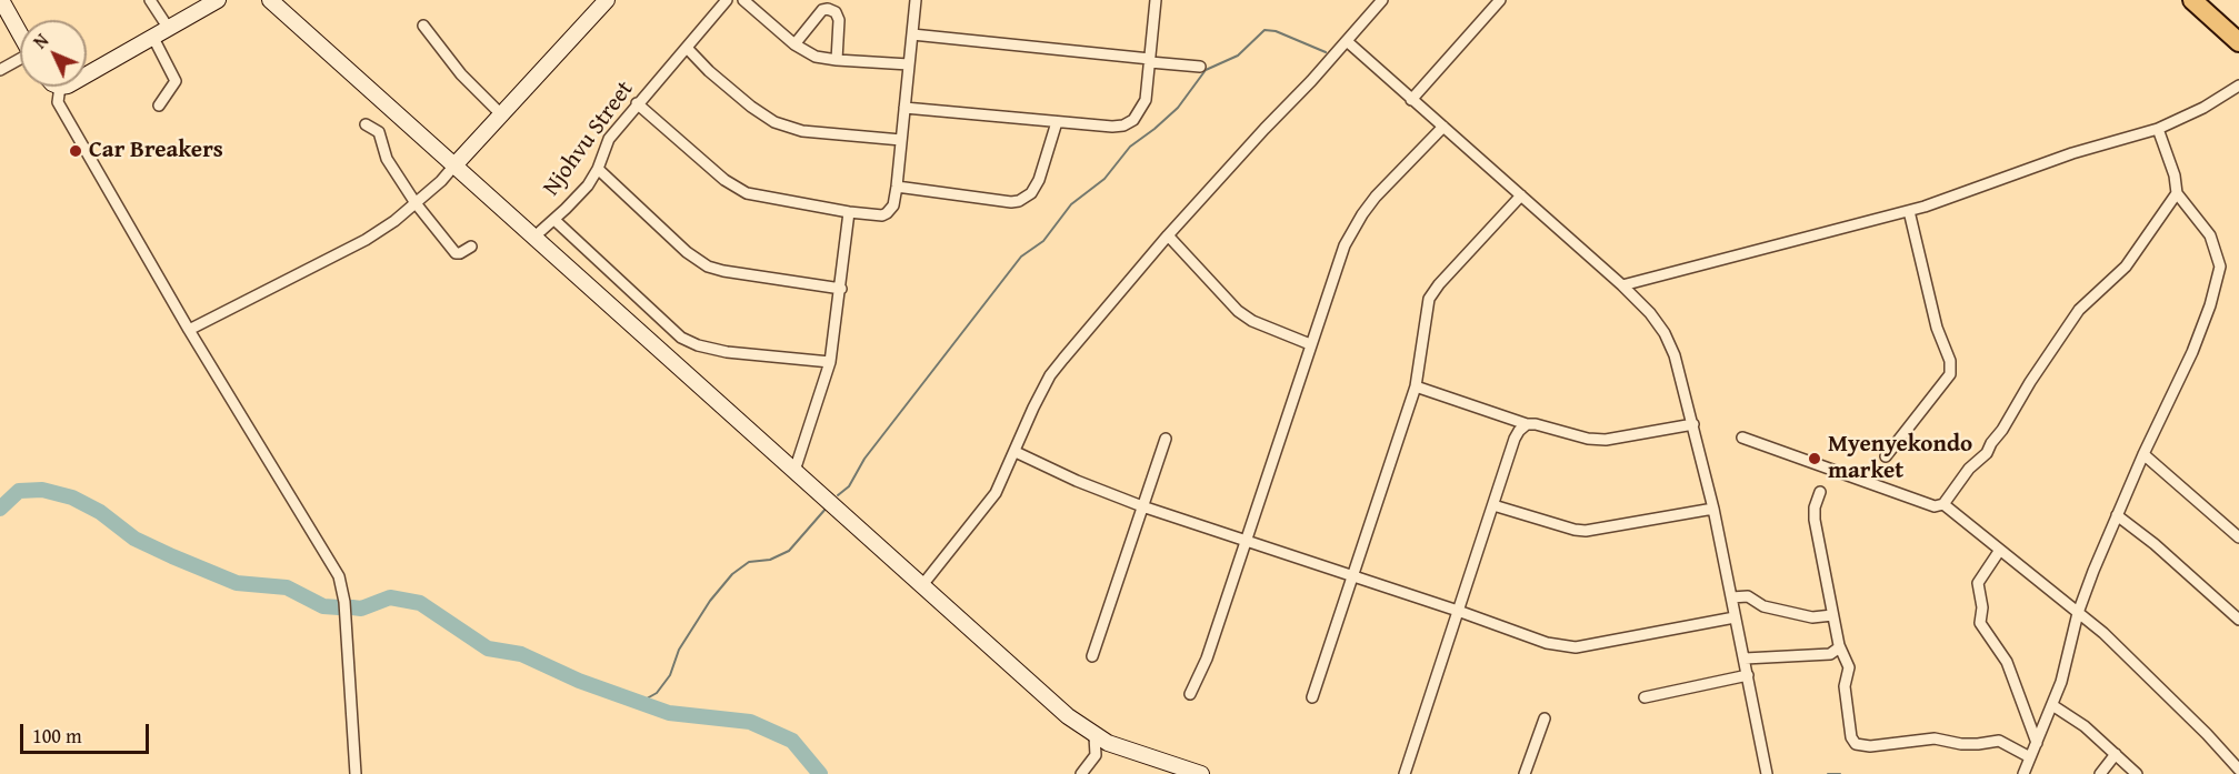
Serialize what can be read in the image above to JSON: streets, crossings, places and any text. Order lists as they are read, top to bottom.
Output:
{
  "streets": {
    "street": ["Njohvu Street"]
  },
  "places": ["Car Breakers", "Myenyekondo market"],
  "scale_bar": "100 m",
  "north": "top left"
}
